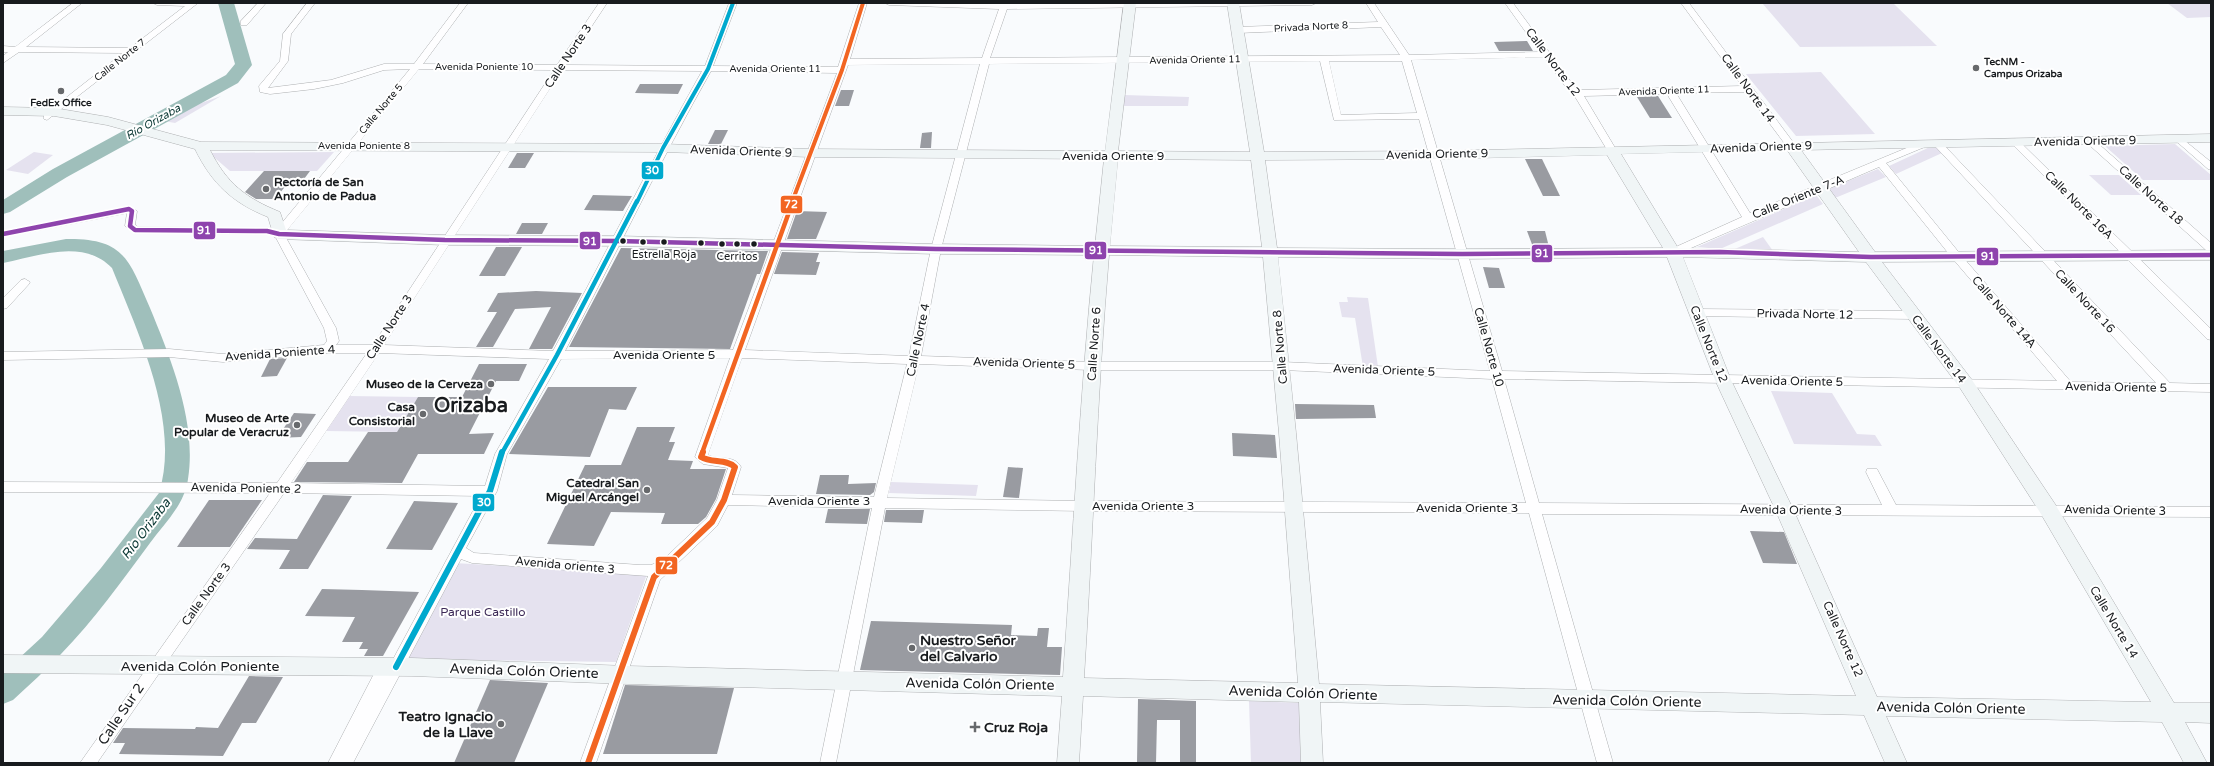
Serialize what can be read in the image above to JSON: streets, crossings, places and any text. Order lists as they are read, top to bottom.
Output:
{
  "streets": {
    "street": [
      "Privada Norte 8",
      "Calle Norte 3",
      "Calle Norte 7",
      "Avenida Oriente 11",
      "Calle Norte 12",
      "Avenida Poniente 10",
      "Calle Norte 14",
      "Calle Norte 5",
      "Avenida Oriente 9",
      "Avenida Poniente 8",
      "Calle Norte 18",
      "Calle Oriente 7-A",
      "Calle Norte 16A",
      "Calle Norte 16",
      "Calle Norte 14A",
      "Privada Norte 12",
      "Calle Norte 4",
      "Calle Norte 6",
      "Calle Norte 8",
      "Calle Norte 10",
      "Avenida Poniente 4",
      "Avenida Oriente 5",
      "Avenida Poniente 2",
      "Avenida Oriente 3",
      "Avenida oriente 3",
      "Avenida Colón Poniente",
      "Avenida Colón Oriente",
      "Calle Sur 2"
    ]
  },
  "crossings": [
    ["Privada Norte 8", "Calle Norte 8"],
    ["Privada Norte 8", "Calle Norte 10"],
    ["Calle Norte 3", "Avenida Poniente 10"],
    ["Calle Norte 3", "Avenida Poniente 8"],
    ["Calle Norte 3", "Avenida Poniente 4"],
    ["Calle Norte 3", "Avenida Poniente 2"],
    ["Calle Norte 3", "Avenida Colón Poniente"],
    ["Calle Norte 3", "Calle Sur 2"],
    ["Calle Norte 7", "Avenida Poniente 8"],
    ["Avenida Oriente 11", "Calle Norte 12"],
    ["Avenida Oriente 11", "Avenida Poniente 10"],
    ["Avenida Oriente 11", "Calle Norte 14"],
    ["Avenida Oriente 11", "Calle Norte 4"],
    ["Avenida Oriente 11", "Calle Norte 6"],
    ["Avenida Oriente 11", "Calle Norte 8"],
    ["Avenida Oriente 11", "Calle Norte 10"],
    ["Calle Norte 12", "Avenida Oriente 9"],
    ["Calle Norte 12", "Calle Oriente 7-A"],
    ["Calle Norte 12", "Privada Norte 12"],
    ["Calle Norte 12", "Avenida Oriente 5"],
    ["Calle Norte 12", "Avenida Oriente 3"],
    ["Calle Norte 12", "Avenida Colón Oriente"],
    ["Avenida Poniente 10", "Calle Norte 5"],
    ["Calle Norte 14", "Avenida Oriente 9"],
    ["Calle Norte 14", "Calle Oriente 7-A"],
    ["Calle Norte 14", "Privada Norte 12"],
    ["Calle Norte 14", "Avenida Oriente 5"],
    ["Calle Norte 14", "Avenida Oriente 3"],
    ["Calle Norte 14", "Avenida Colón Oriente"],
    ["Calle Norte 5", "Avenida Poniente 8"],
    ["Avenida Oriente 9", "Avenida Poniente 8"],
    ["Avenida Oriente 9", "Calle Norte 18"],
    ["Avenida Oriente 9", "Calle Oriente 7-A"],
    ["Avenida Oriente 9", "Calle Norte 16A"],
    ["Avenida Oriente 9", "Calle Norte 16"],
    ["Avenida Oriente 9", "Calle Norte 4"],
    ["Avenida Oriente 9", "Calle Norte 6"],
    ["Avenida Oriente 9", "Calle Norte 8"],
    ["Avenida Oriente 9", "Calle Norte 10"],
    ["Calle Oriente 7-A", "Calle Norte 14A"],
    ["Calle Norte 16", "Avenida Oriente 5"],
    ["Calle Norte 14A", "Avenida Oriente 5"],
    ["Calle Norte 4", "Avenida Oriente 5"],
    ["Calle Norte 4", "Avenida Oriente 3"],
    ["Calle Norte 4", "Avenida Colón Oriente"],
    ["Calle Norte 6", "Avenida Oriente 5"],
    ["Calle Norte 6", "Avenida Oriente 3"],
    ["Calle Norte 6", "Avenida Colón Oriente"],
    ["Calle Norte 8", "Avenida Oriente 5"],
    ["Calle Norte 8", "Avenida Oriente 3"],
    ["Calle Norte 8", "Avenida Colón Oriente"],
    ["Calle Norte 10", "Avenida Oriente 5"],
    ["Calle Norte 10", "Avenida Oriente 3"],
    ["Calle Norte 10", "Avenida Colón Oriente"],
    ["Avenida Poniente 4", "Avenida Oriente 5"],
    ["Avenida Colón Poniente", "Avenida Colón Oriente"],
    ["Avenida Colón Poniente", "Calle Sur 2"]
  ],
  "districts": ["Orizaba"],
  "water": ["Río Orizaba"],
  "parks": ["Parque Castillo"],
  "places": {
    "other": [
      "TecNM - Campus Orizaba",
      "FedEx Office",
      "Rectoría de San Antonio de Padua",
      "Estrella Roja",
      "Cerritos",
      "Museo de la Cerveza",
      "Casa Consistorial",
      "Museo de Arte Popular de Veracruz",
      "Catedral San Miguel Arcángel",
      "Nuestro Señor del Calvario",
      "Teatro Ignacio de la Llave"
    ],
    "health": ["Cruz Roja"]
  },
  "lines": ["transit line 30", "transit line 72", "transit line 91"]
}
